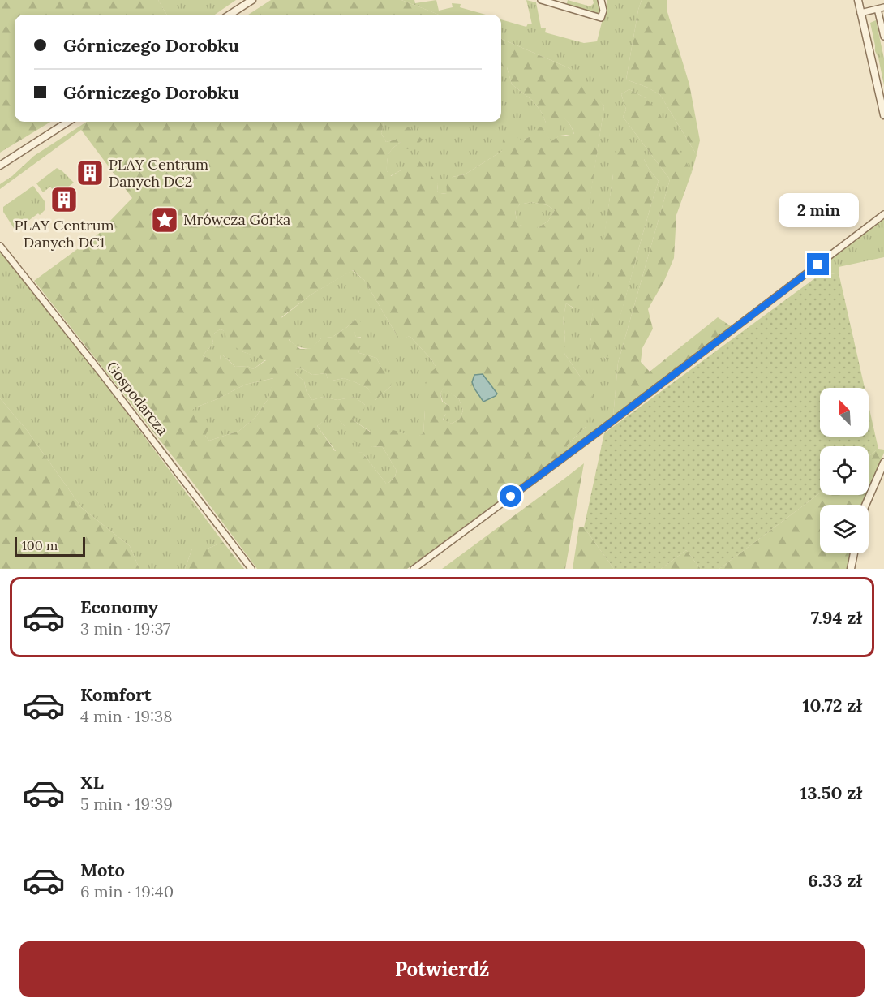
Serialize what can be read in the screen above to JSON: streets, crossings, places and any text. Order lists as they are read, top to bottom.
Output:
{
  "streets": {
    "street": ["Gospodarcza"]
  },
  "places": {
    "building": ["PLAY Centrum Danych DC2", "PLAY Centrum Danych DC1"],
    "place": ["Mrówcza Górka"]
  },
  "scale_bar": "100 m",
  "north": "top left",
  "page": {
    "banner": ["Górniczego Dorobku", "Górniczego Dorobku"],
    "bubble": "2 min",
    "scale": "100 m",
    "list": [
      {
        "name": "Economy",
        "note": "3 min · 19:37",
        "value": "7.94 zł"
      },
      {
        "name": "Komfort",
        "note": "4 min · 19:38",
        "value": "10.72 zł"
      },
      {
        "name": "XL",
        "note": "5 min · 19:39",
        "value": "13.50 zł"
      },
      {
        "name": "Moto",
        "note": "6 min · 19:40",
        "value": "6.33 zł"
      }
    ],
    "buttons": "Potwierdź"
  }
}
